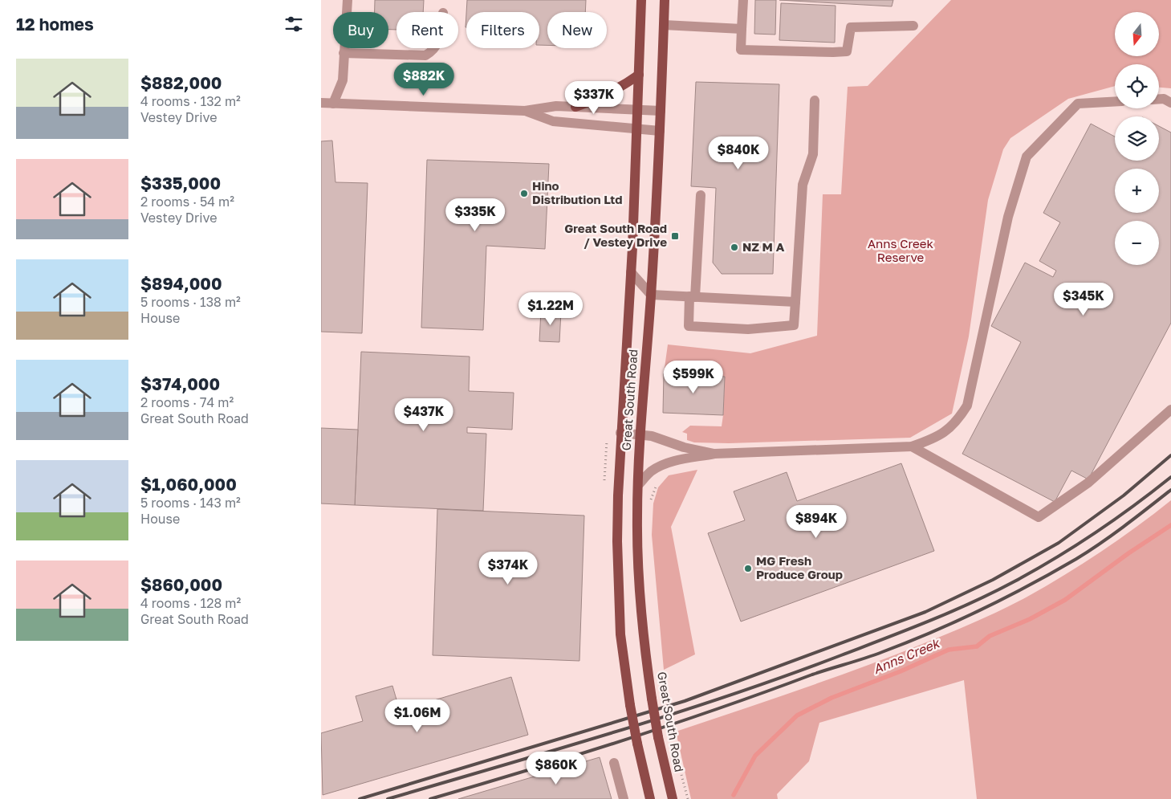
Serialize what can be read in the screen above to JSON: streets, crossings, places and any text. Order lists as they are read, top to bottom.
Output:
{
  "streets": {
    "main road": ["Great South Road"]
  },
  "water": ["Anns Creek"],
  "parks": ["Anns Creek Reserve"],
  "places": {
    "other": ["Hino Distribution Ltd", "NZ M A", "MG Fresh Produce Group"],
    "transit": ["Great South Road / Vestey Drive"]
  },
  "north": "bottom",
  "page": {
    "heading": "12 homes",
    "map_buttons": ["+", "−"],
    "chip": [
      "Buy",
      "Rent",
      "Filters",
      "New"
    ],
    "list": [
      {
        "name": "$882,000",
        "note": "4 rooms · 132 m² · Vestey Drive"
      },
      {
        "name": "$335,000",
        "note": "2 rooms · 54 m² · Vestey Drive"
      },
      {
        "name": "$894,000",
        "note": "5 rooms · 138 m² · House"
      },
      {
        "name": "$374,000",
        "note": "2 rooms · 74 m² · Great South Road"
      },
      {
        "name": "$1,060,000",
        "note": "5 rooms · 143 m² · House"
      },
      {
        "name": "$860,000",
        "note": "4 rooms · 128 m² · Great South Road"
      }
    ],
    "price": [
      "$882K",
      "$337K",
      "$840K",
      "$335K",
      "$345K",
      "$1.22M",
      "$599K",
      "$437K",
      "$894K",
      "$374K",
      "$1.06M",
      "$860K"
    ]
  }
}
